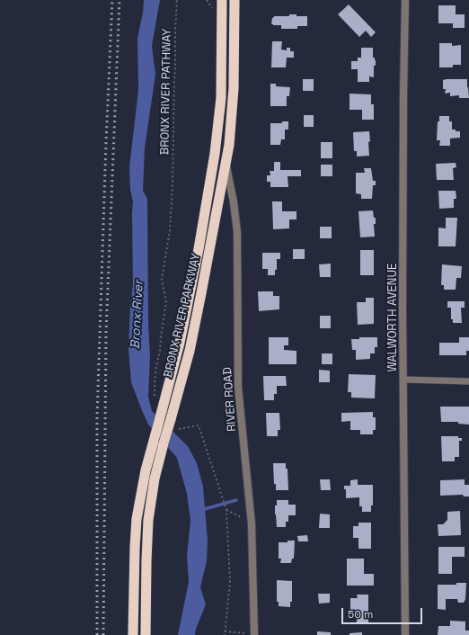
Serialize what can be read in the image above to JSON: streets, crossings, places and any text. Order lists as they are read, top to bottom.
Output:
{
  "streets": {
    "highway": ["BRONX RIVER PARKWAY"],
    "street": ["WALWORTH AVENUE", "RIVER ROAD"],
    "path": ["BRONX RIVER PATHWAY"]
  },
  "crossings": [
    ["BRONX RIVER PARKWAY", "RIVER ROAD"]
  ],
  "water": ["Bronx River"],
  "scale_bar": "50 m"
}
